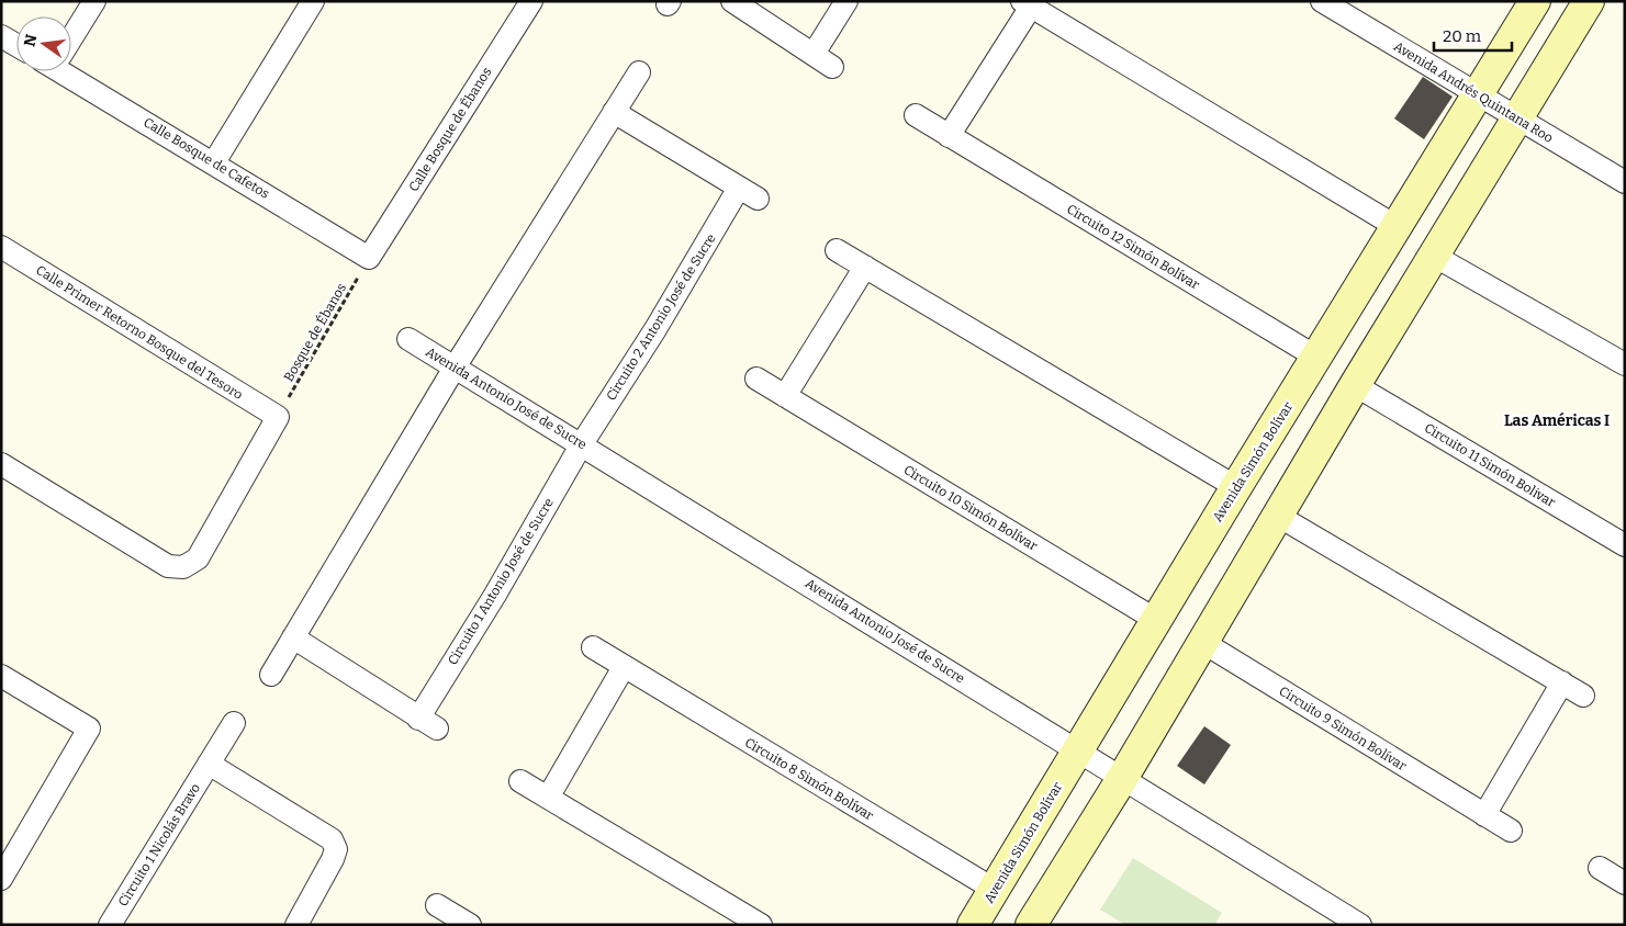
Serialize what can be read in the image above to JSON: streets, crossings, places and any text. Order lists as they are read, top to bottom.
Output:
{
  "streets": {
    "main road": ["Avenida Simón Bolívar"],
    "street": [
      "Avenida Andrés Quintana Roo",
      "Calle Bosque de Ébanos",
      "Calle Bosque de Cafetos",
      "Circuito 12 Simón Bolívar",
      "Circuito 2 Antonio José de Sucre",
      "Calle Primer Retorno Bosque del Tesoro",
      "Avenida Antonio José de Sucre",
      "Circuito 11 Simón Bolivar",
      "Circuito 10 Simón Bolívar",
      "Circuito 1 Antonio José de Sucre",
      "Circuito 9 Simón Bolívar",
      "Circuito 8 Simón Bolívar",
      "Circuito 1 Nicolás Bravo"
    ],
    "path": ["Bosque de Ébanos"]
  },
  "crossings": [
    ["Avenida Andrés Quintana Roo", "Avenida Simón Bolívar"],
    ["Calle Bosque de Ébanos", "Calle Bosque de Cafetos"],
    ["Calle Bosque de Ébanos", "Bosque de Ébanos"],
    ["Calle Bosque de Cafetos", "Bosque de Ébanos"],
    ["Circuito 12 Simón Bolívar", "Avenida Simón Bolívar"],
    ["Circuito 2 Antonio José de Sucre", "Avenida Antonio José de Sucre"],
    ["Circuito 2 Antonio José de Sucre", "Circuito 1 Antonio José de Sucre"],
    ["Calle Primer Retorno Bosque del Tesoro", "Bosque de Ébanos"],
    ["Avenida Antonio José de Sucre", "Avenida Simón Bolívar"],
    ["Avenida Antonio José de Sucre", "Circuito 1 Antonio José de Sucre"],
    ["Avenida Simón Bolívar", "Circuito 10 Simón Bolívar"],
    ["Avenida Simón Bolívar", "Circuito 8 Simón Bolívar"]
  ],
  "districts": ["Las Américas I"],
  "scale_bar": "20 m",
  "north": "left"
}
